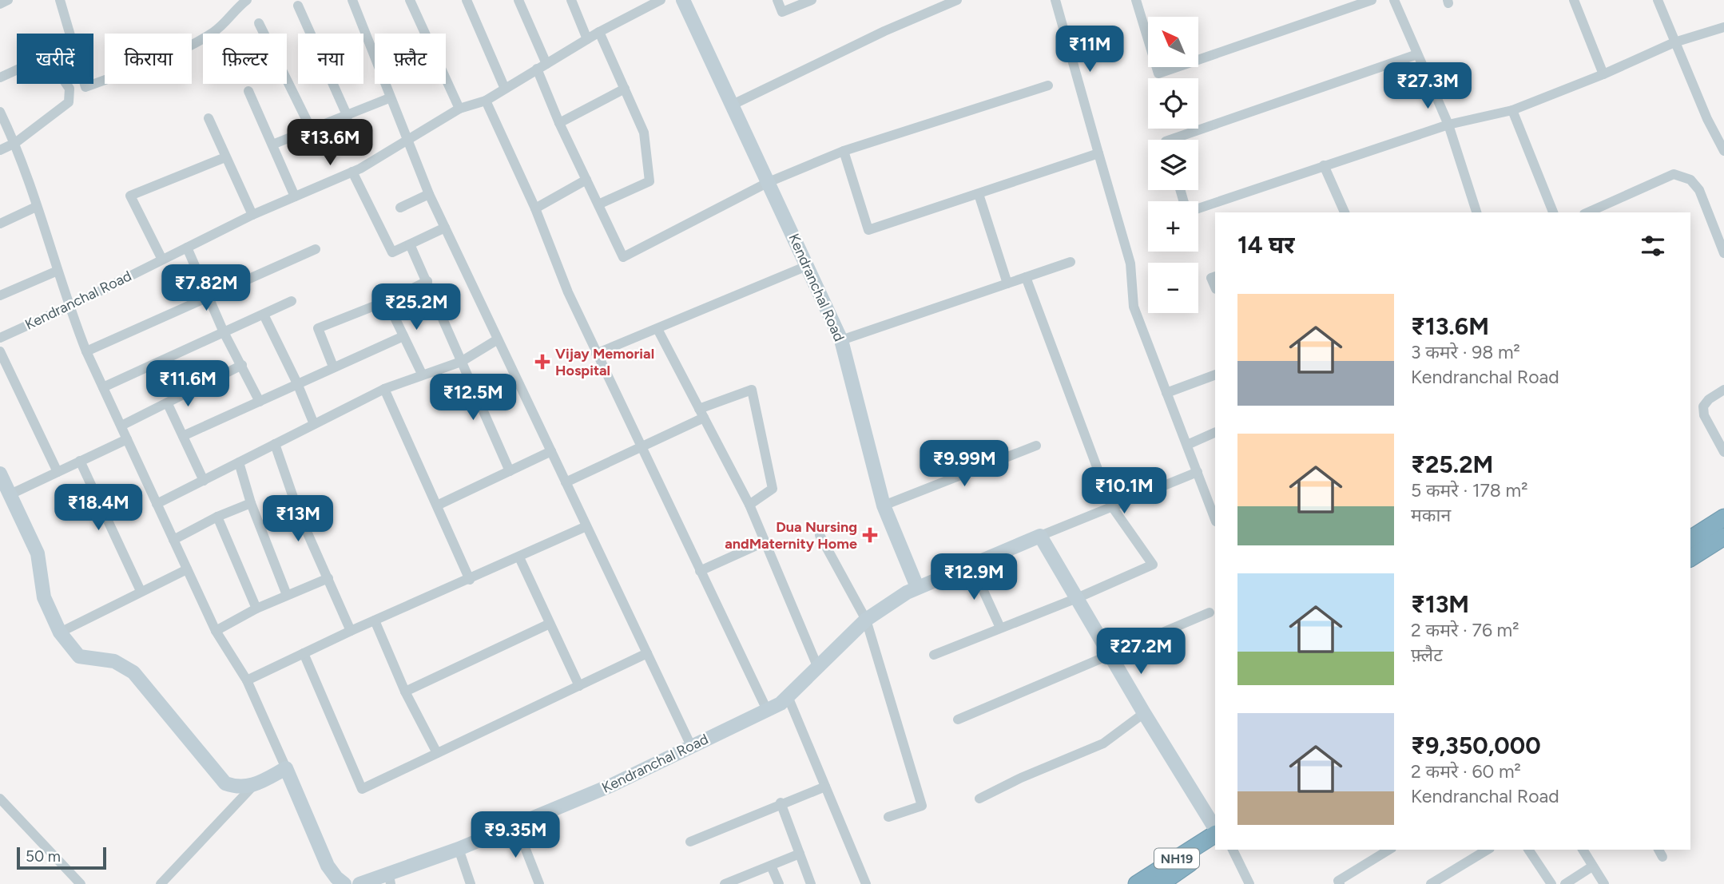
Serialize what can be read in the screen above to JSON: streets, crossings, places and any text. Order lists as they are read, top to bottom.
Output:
{
  "streets": {
    "highway": ["NH19"],
    "street": ["Kendranchal Road"]
  },
  "places": {
    "health": ["Vijay Memorial Hospital", "Dua Nursing andMaternity Home"]
  },
  "scale_bar": "50 m",
  "north": "top left",
  "page": {
    "map_buttons": ["+", "−"],
    "price": [
      "₹11M",
      "₹27.3M",
      "₹13.6M",
      "₹7.82M",
      "₹25.2M",
      "₹11.6M",
      "₹12.5M",
      "₹9.99M",
      "₹10.1M",
      "₹18.4M",
      "₹13M",
      "₹12.9M",
      "₹27.2M",
      "₹9.35M"
    ],
    "chip": [
      "खरीदें",
      "किराया",
      "फ़िल्टर",
      "नया",
      "फ़्लैट"
    ],
    "heading": "14 घर",
    "list": [
      {
        "name": "₹13.6M",
        "note": "3 कमरे · 98 m² · Kendranchal Road"
      },
      {
        "name": "₹25.2M",
        "note": "5 कमरे · 178 m² · मकान"
      },
      {
        "name": "₹13M",
        "note": "2 कमरे · 76 m² · फ़्लैट"
      },
      {
        "name": "₹9,350,000",
        "note": "2 कमरे · 60 m² · Kendranchal Road"
      }
    ],
    "scale": "50 m"
  }
}
